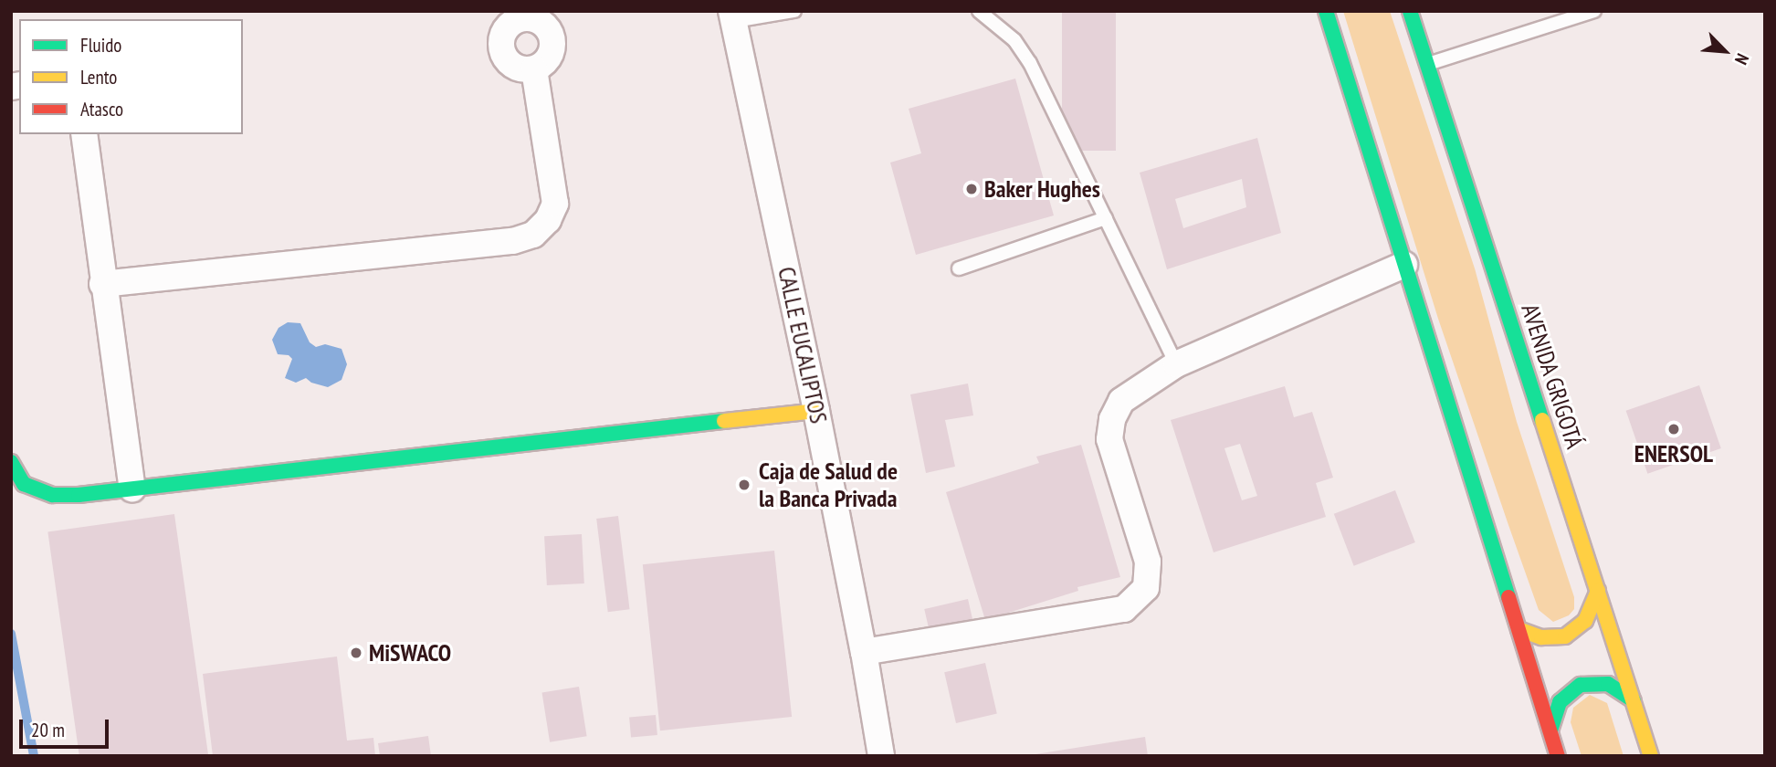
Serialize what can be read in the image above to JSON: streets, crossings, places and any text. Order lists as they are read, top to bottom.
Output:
{
  "streets": {
    "main road": ["AVENIDA GRIGOTÁ"],
    "street": ["CALLE EUCALIPTOS"]
  },
  "places": [
    "Baker Hughes",
    "ENERSOL",
    "Caja de Salud de la Banca Privada",
    "MiSWACO"
  ],
  "legend": ["Fluido", "Lento", "Atasco"],
  "scale_bar": "20 m",
  "north": "bottom right"
}
